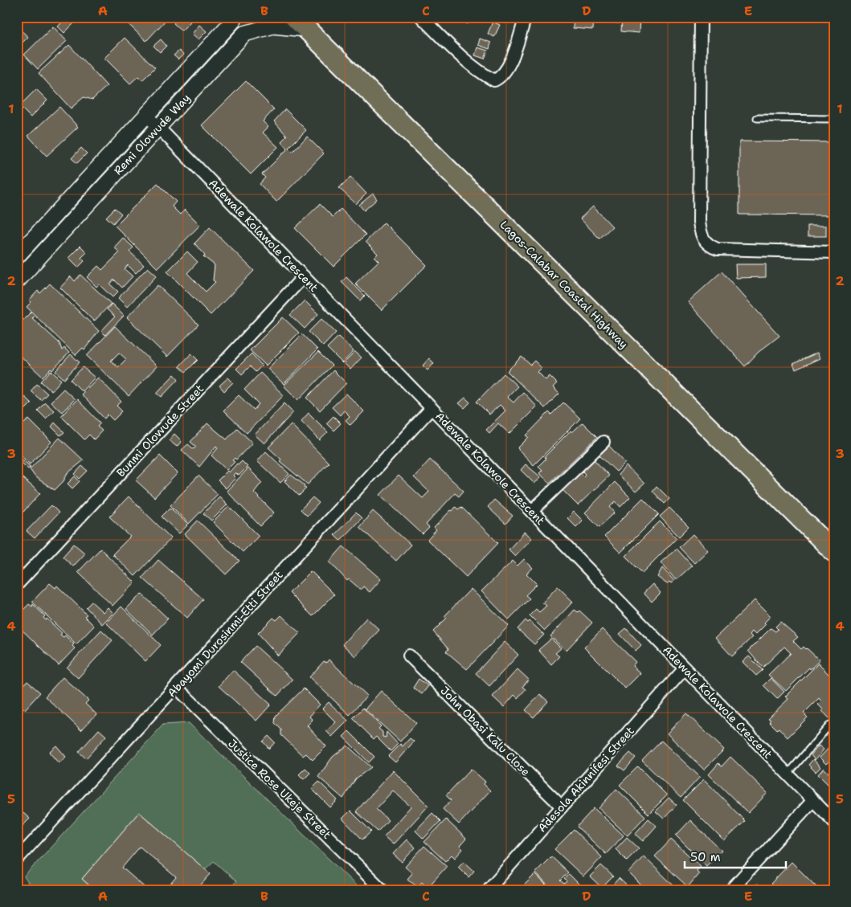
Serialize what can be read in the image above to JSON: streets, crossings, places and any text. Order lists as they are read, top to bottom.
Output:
{
  "streets": {
    "highway": ["Lagos-Calabar Coastal Highway"],
    "main road": ["Remi Olowude Way"],
    "street": [
      "Adewale Kolawole Crescent",
      "Bunmi Olowude Street",
      "Abayomi Durosinmi-Etti Street",
      "John Obasi Kalu Close",
      "Adesola Akinnifesi Street",
      "Justice Rose Ukeje Street"
    ]
  },
  "crossings": [
    ["Remi Olowude Way", "Adewale Kolawole Crescent"],
    ["Remi Olowude Way", "Lagos-Calabar Coastal Highway"],
    ["Adewale Kolawole Crescent", "Bunmi Olowude Street"],
    ["Adewale Kolawole Crescent", "Abayomi Durosinmi-Etti Street"],
    ["Adewale Kolawole Crescent", "Adesola Akinnifesi Street"],
    ["Abayomi Durosinmi-Etti Street", "Justice Rose Ukeje Street"],
    ["John Obasi Kalu Close", "Adesola Akinnifesi Street"]
  ],
  "scale_bar": "50 m",
  "grid": {
    "columns": [
      "A",
      "B",
      "C",
      "D",
      "E"
    ],
    "rows": [
      "1",
      "2",
      "3",
      "4",
      "5"
    ]
  }
}
